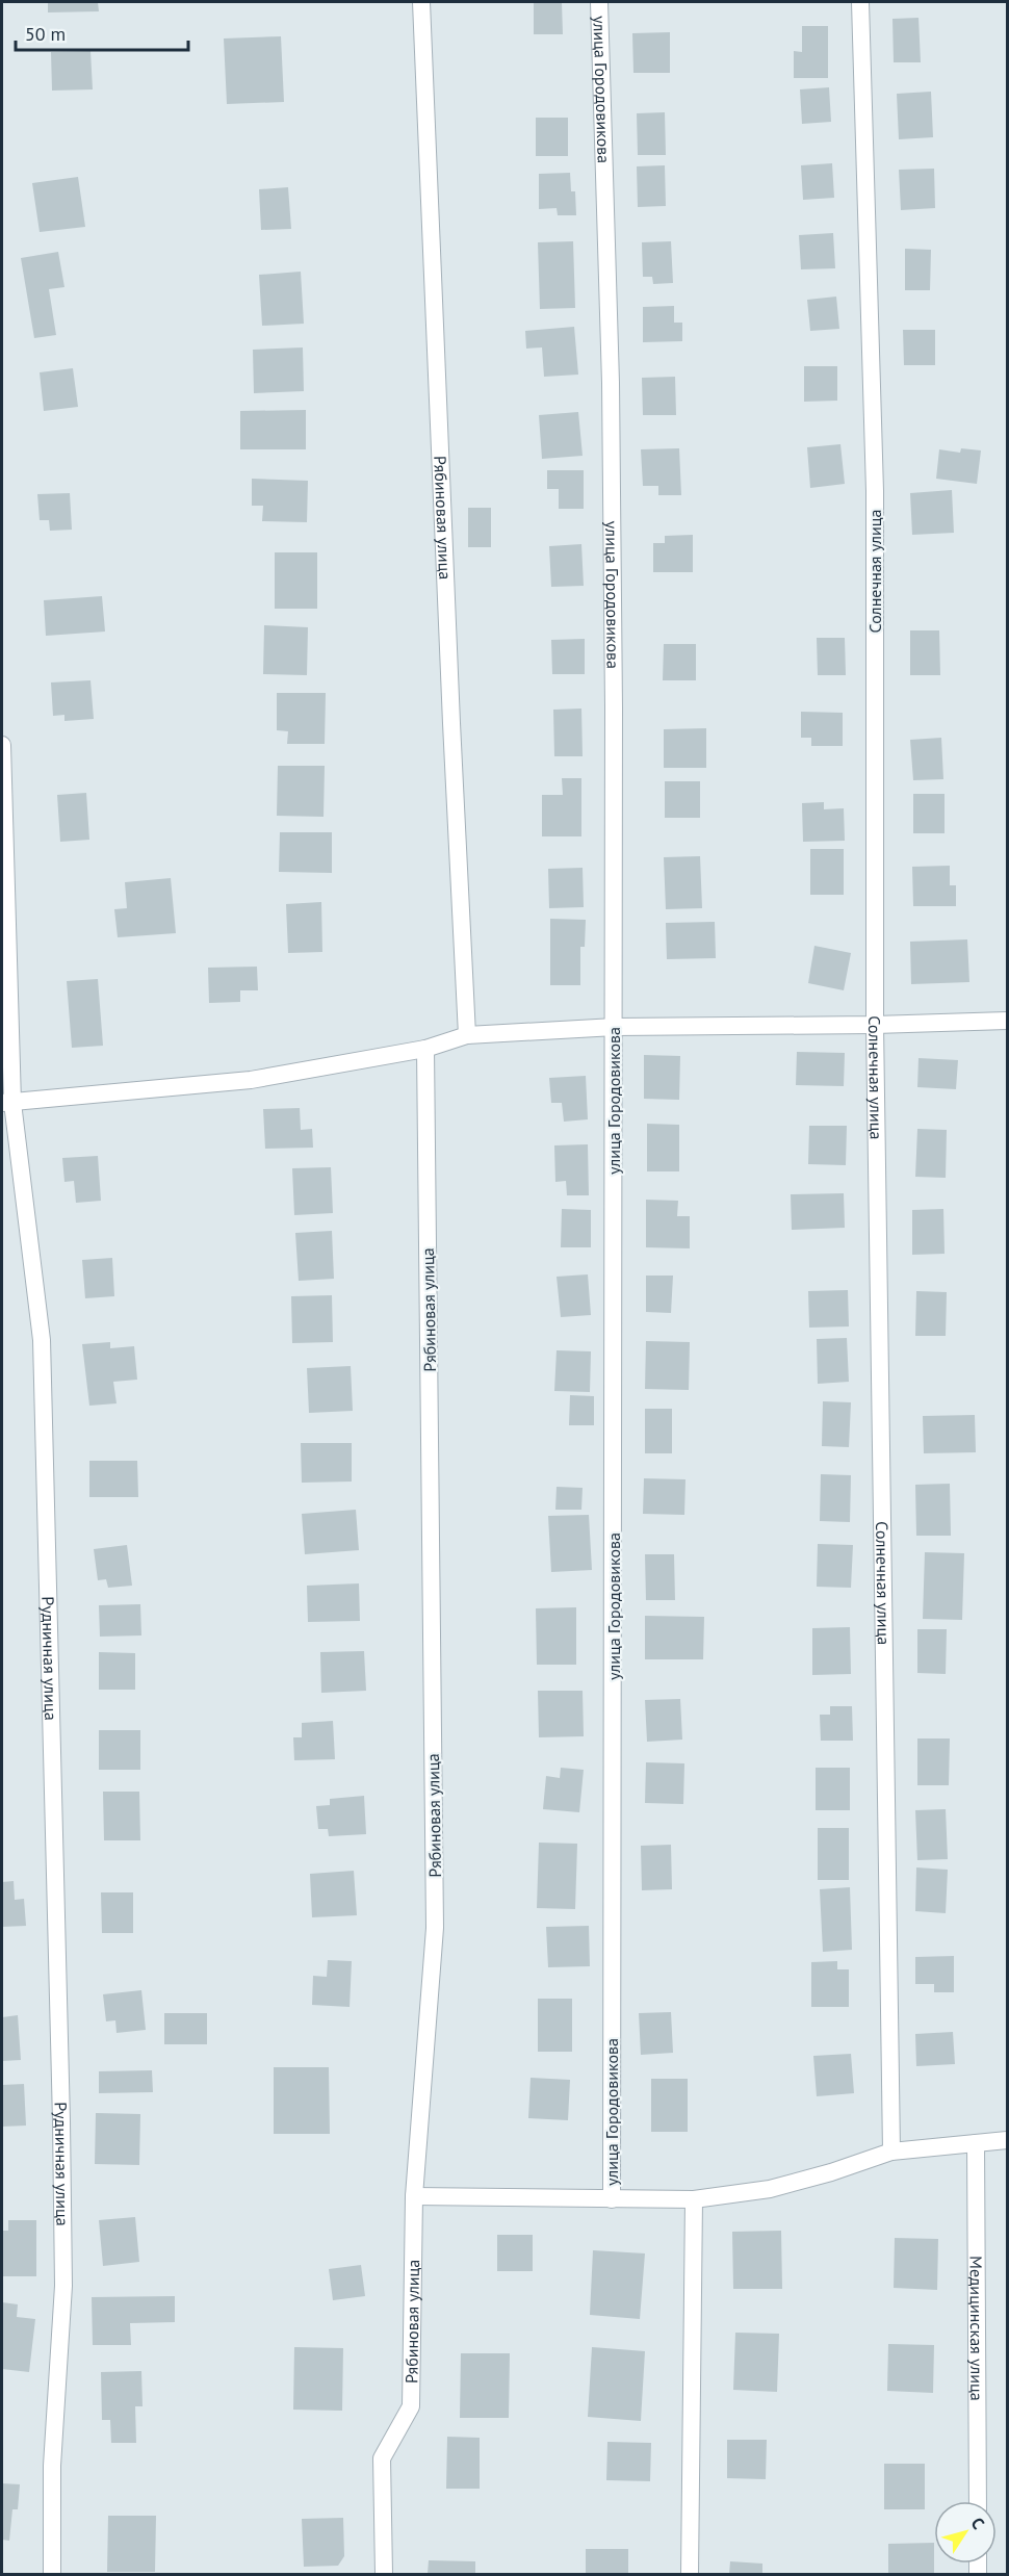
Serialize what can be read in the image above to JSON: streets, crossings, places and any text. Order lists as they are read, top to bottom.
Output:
{
  "streets": {
    "street": [
      "улица Городовикова",
      "Рябиновая улица",
      "Солнечная улица",
      "Рудничная улица",
      "Медицинская улица"
    ]
  },
  "scale_bar": "50 m",
  "north": "top right"
}
